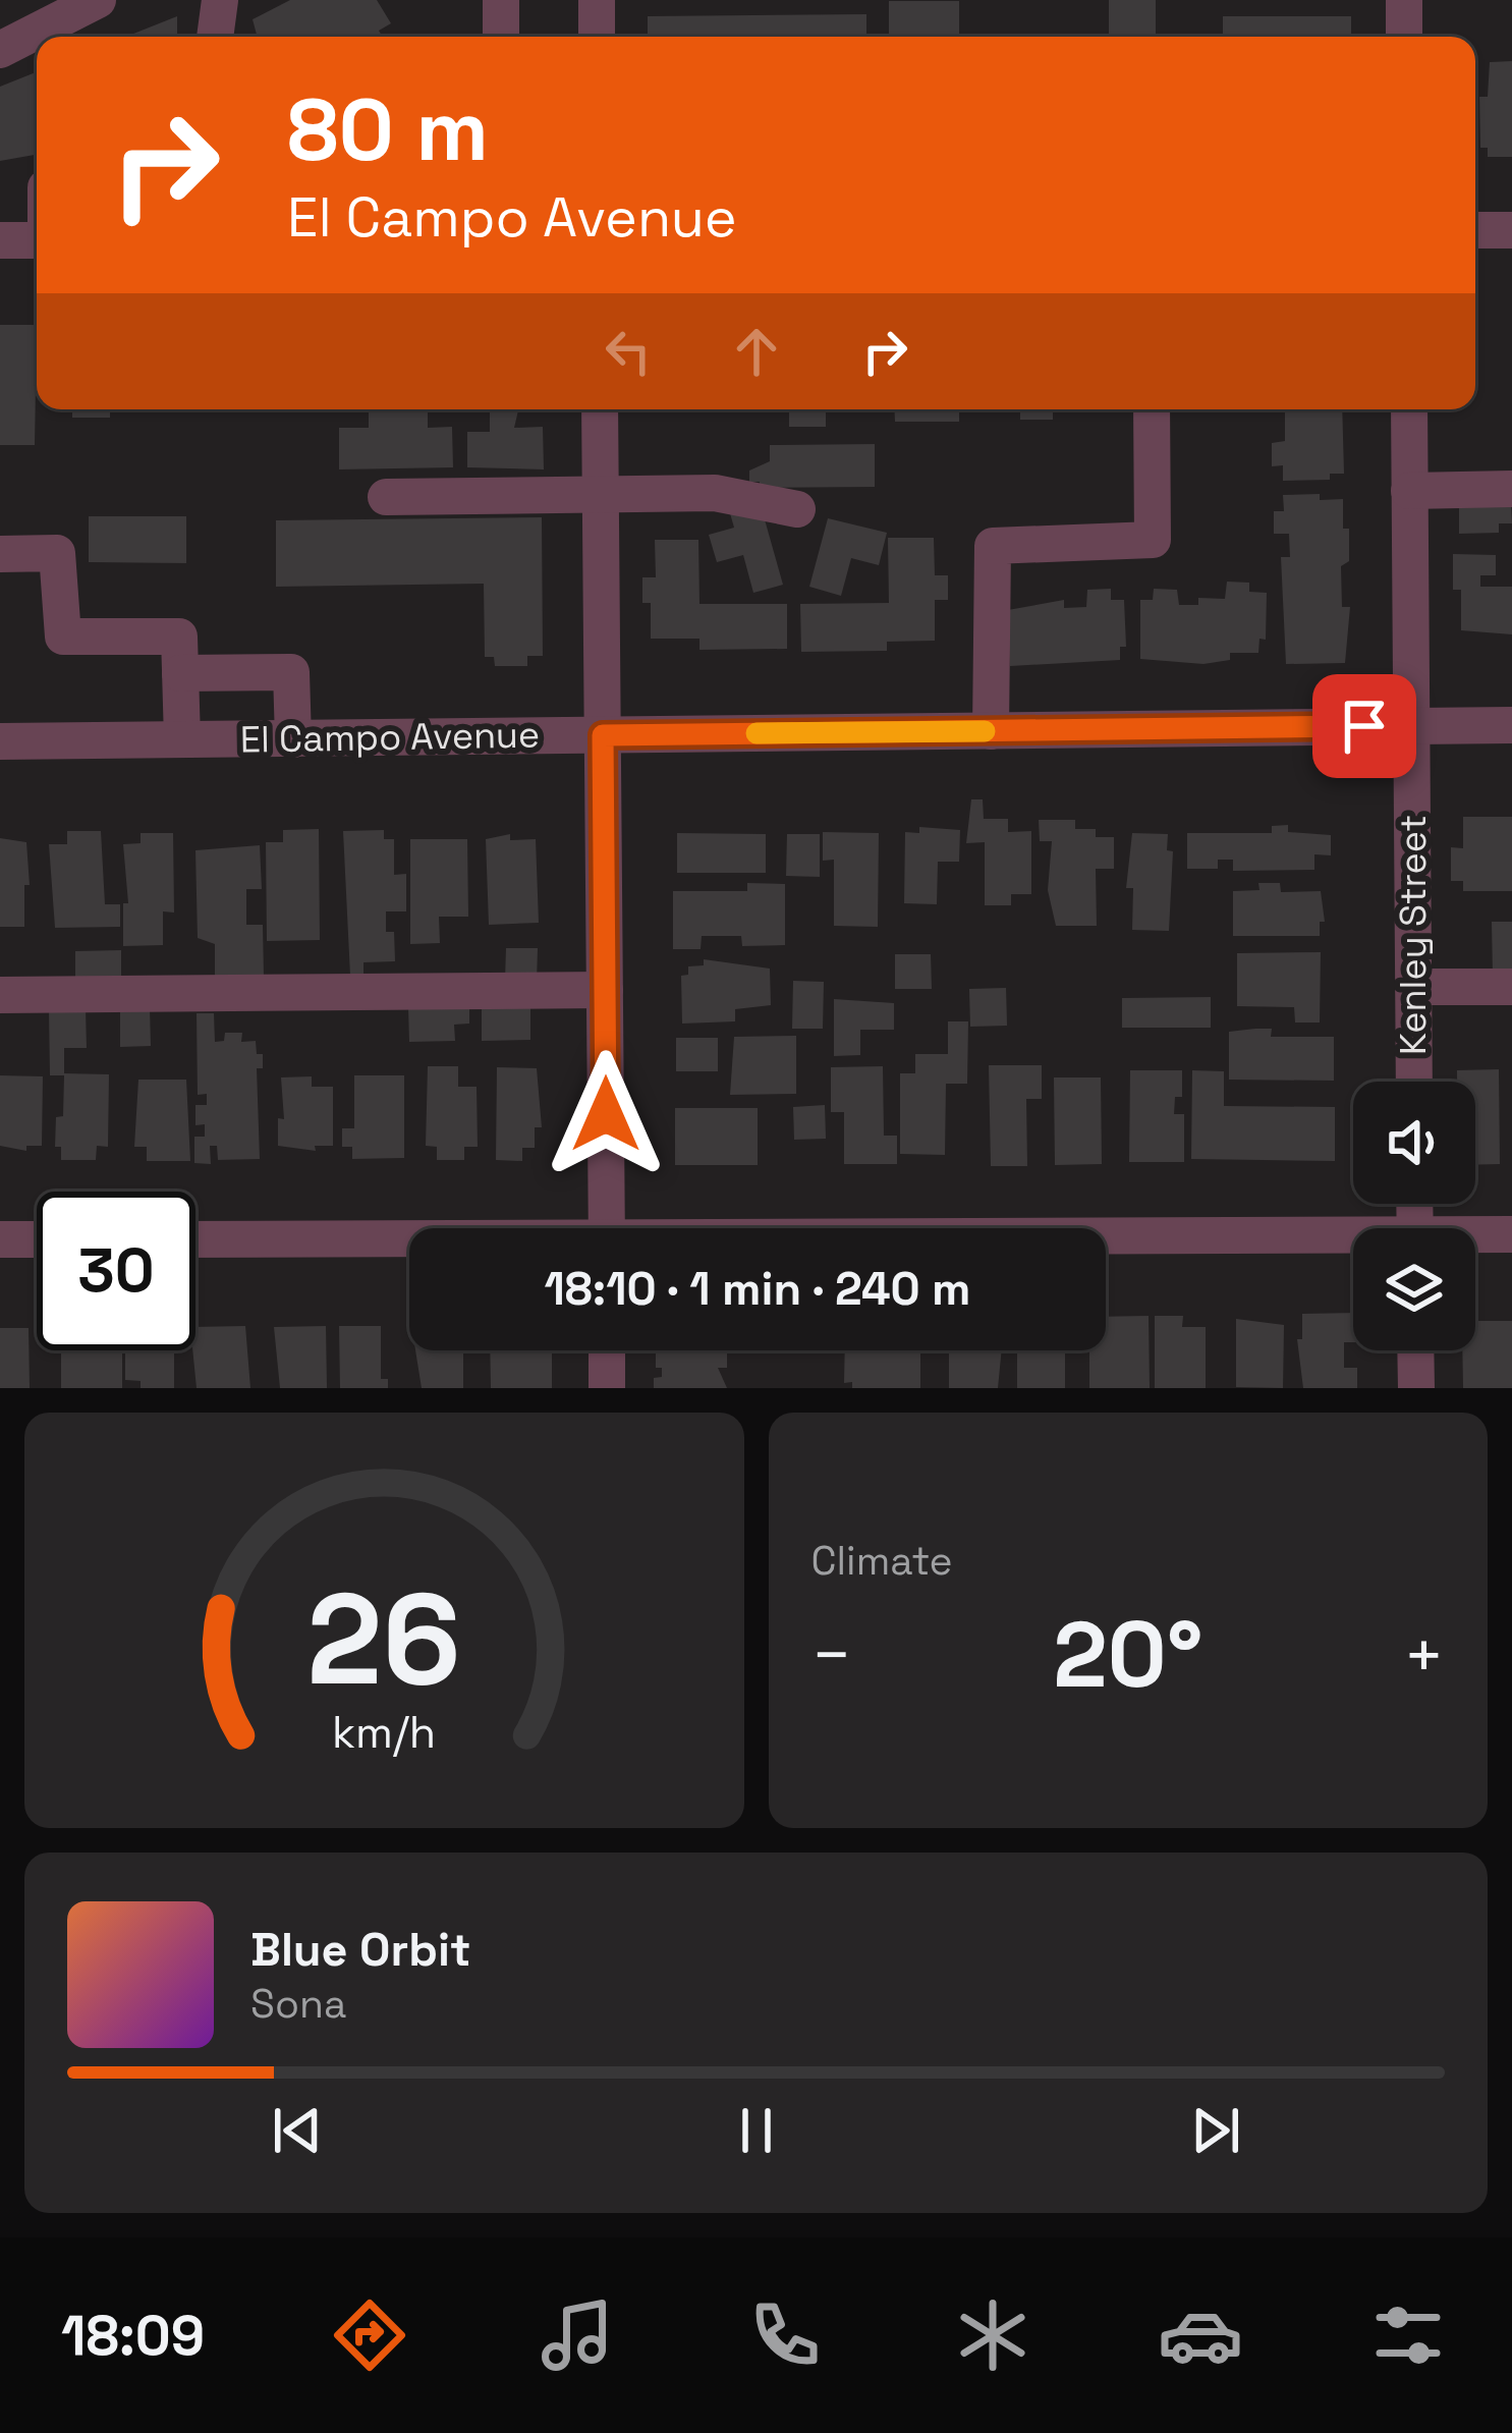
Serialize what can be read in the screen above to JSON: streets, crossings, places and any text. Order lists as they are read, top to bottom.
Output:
{
  "streets": {
    "street": ["El Campo Avenue", "Kenley Street"]
  },
  "crossings": [
    ["El Campo Avenue", "Kenley Street"]
  ],
  "page": {
    "turn": ["80 m", "El Campo Avenue"],
    "limit": "30",
    "trip": "18:10 · 1 min · 240 m",
    "tile": "Climate",
    "heat": ["−", "20°", "+"],
    "song": ["Blue Orbit", "Sona"],
    "tabs": "18:09",
    "gauge": ["26", "km/h"]
  }
}
